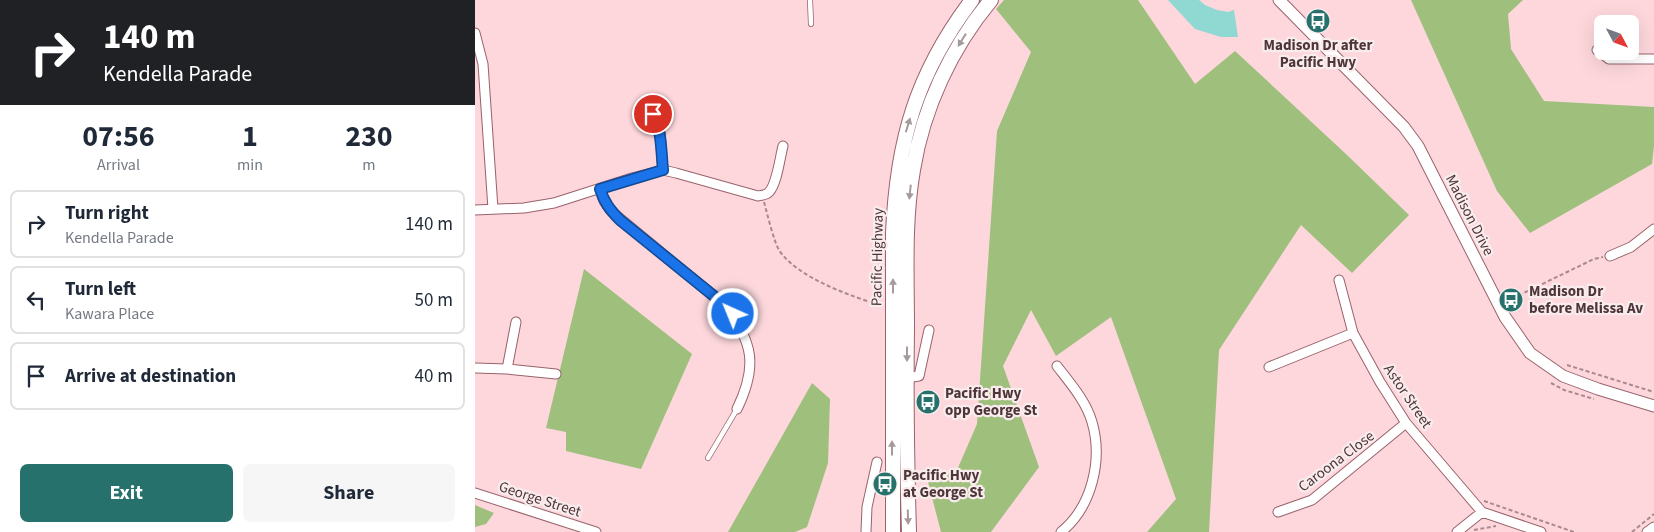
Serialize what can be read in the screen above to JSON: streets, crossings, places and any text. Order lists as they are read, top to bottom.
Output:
{
  "streets": {
    "highway": ["Pacific Highway"],
    "main road": ["Madison Drive"],
    "street": ["Astor Street", "Caroona Close", "George Street"]
  },
  "crossings": [
    ["Astor Street", "Caroona Close"]
  ],
  "places": {
    "bus stop": [
      "Madison Dr after Pacific Hwy",
      "Madison Dr before Melissa Av",
      "Pacific Hwy opp George St",
      "Pacific Hwy at George St"
    ]
  },
  "north": "bottom right",
  "page": {
    "turn": ["140 m", "Kendella Parade"],
    "eta": [
      "07:56",
      "Arrival",
      "1",
      "min",
      "230",
      "m"
    ],
    "list": [
      {
        "name": "Turn right",
        "note": "Kendella Parade",
        "value": "140 m"
      },
      {
        "name": "Turn left",
        "note": "Kawara Place",
        "value": "50 m"
      },
      {
        "name": "Arrive at destination",
        "value": "40 m"
      }
    ],
    "buttons": ["Exit", "Share"]
  }
}
